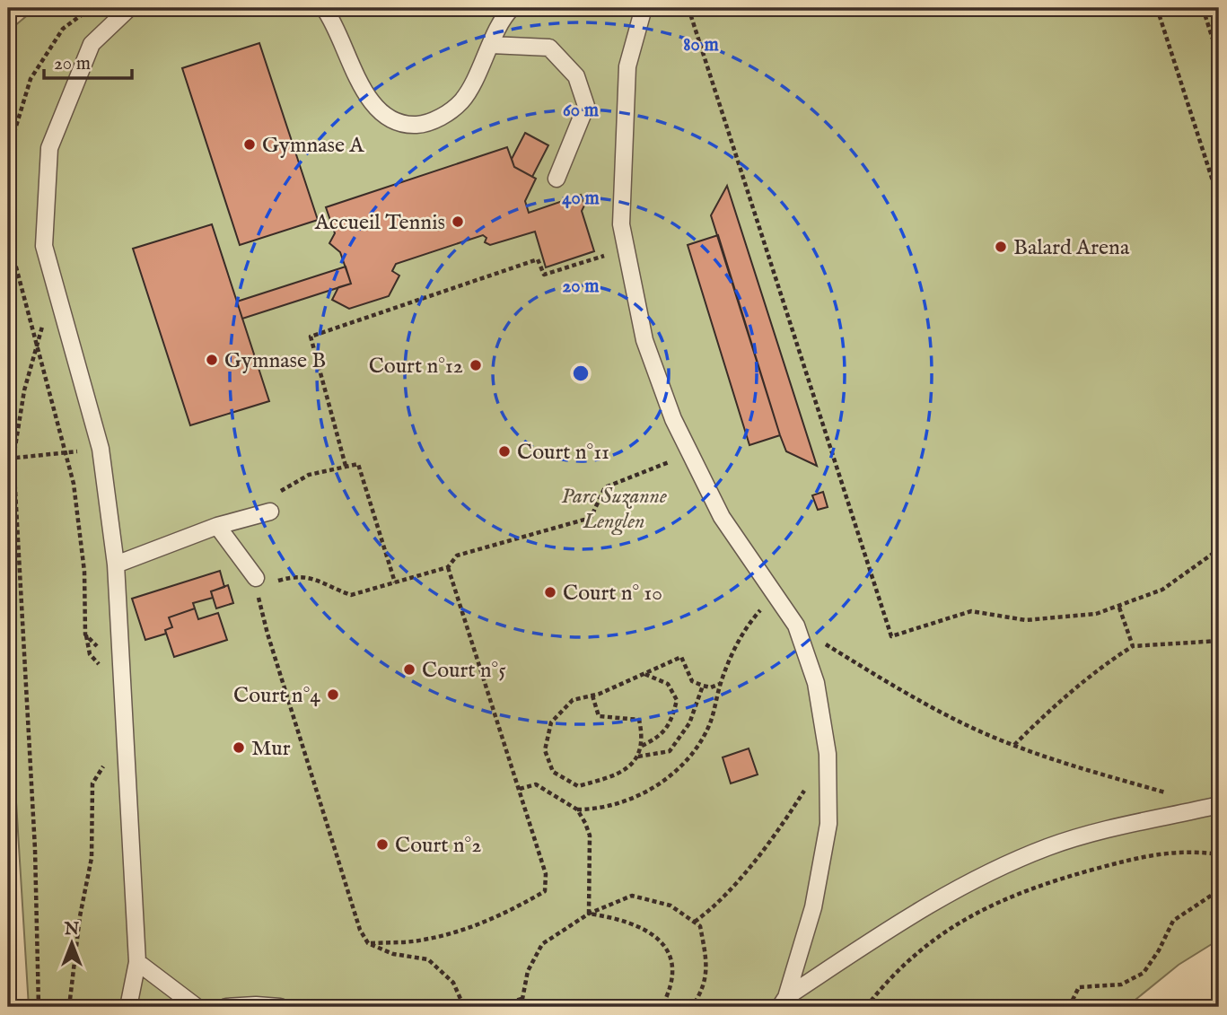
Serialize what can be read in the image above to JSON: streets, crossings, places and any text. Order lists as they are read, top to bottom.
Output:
{
  "parks": ["Parc Suzanne Lenglen"],
  "places": [
    "Gymnase A",
    "Accueil Tennis",
    "Balard Arena",
    "Gymnase B",
    "Court n°12",
    "Court n°11",
    "Court n° 10",
    "Court n°5",
    "Court n°4",
    "Mur",
    "Court n°2"
  ],
  "scale_bar": "20 m",
  "north": "top",
  "rings": [
    "80 m",
    "60 m",
    "40 m",
    "20 m"
  ]
}
